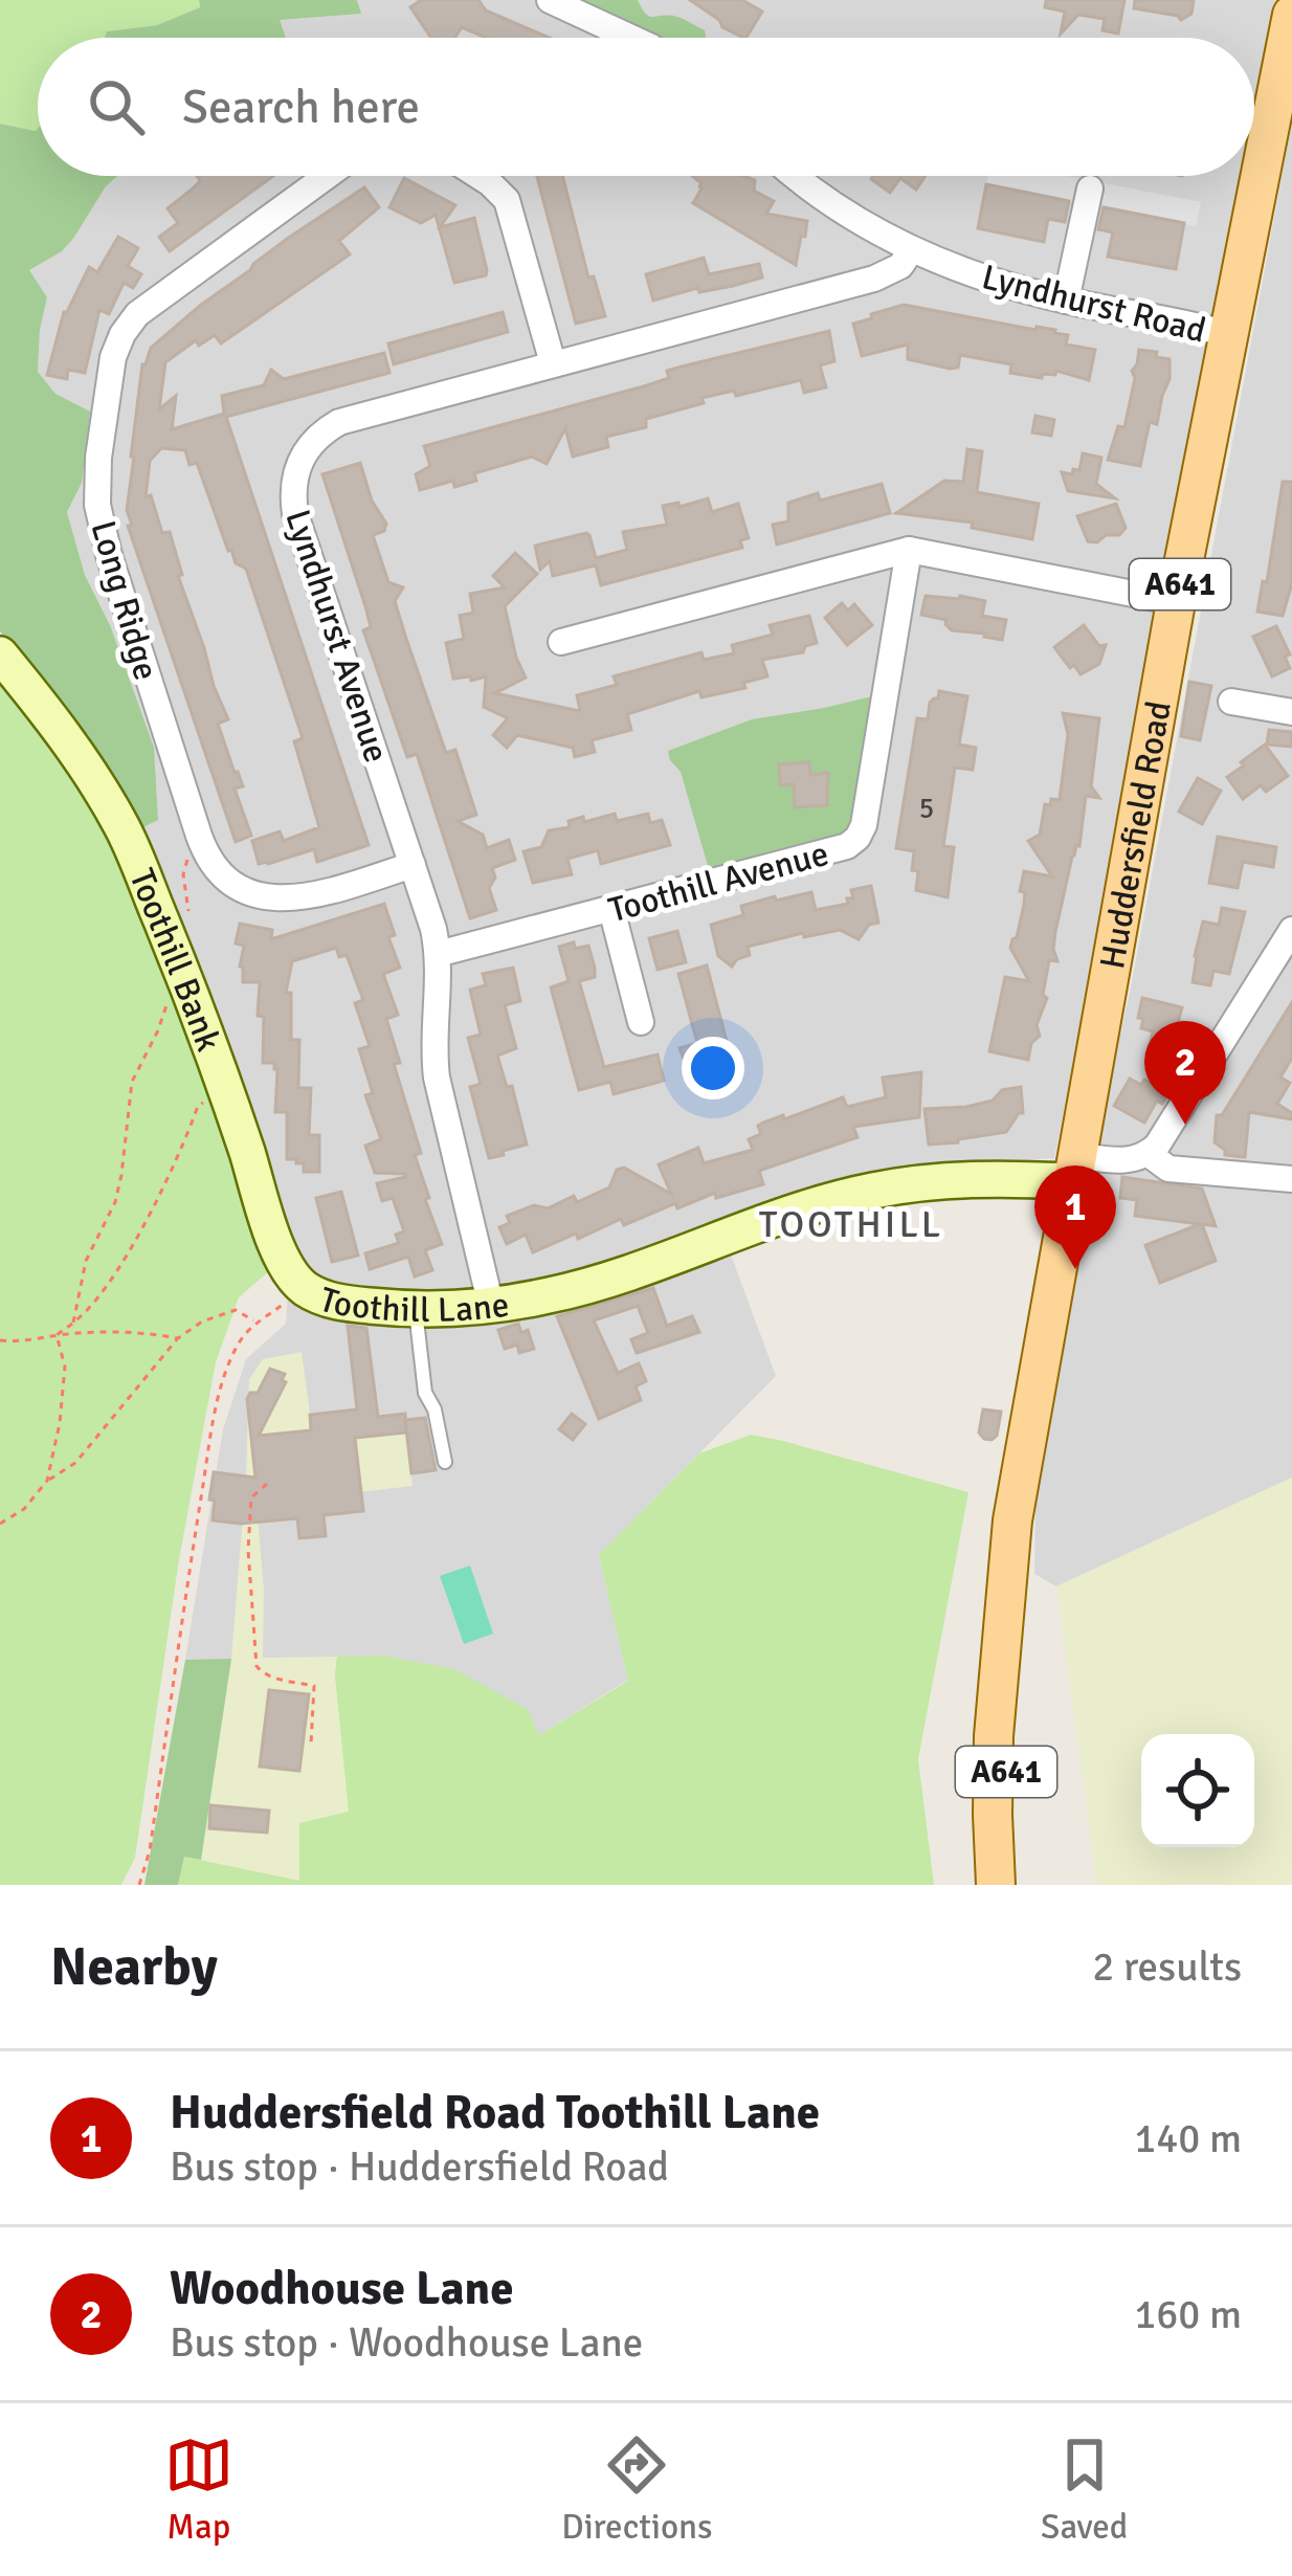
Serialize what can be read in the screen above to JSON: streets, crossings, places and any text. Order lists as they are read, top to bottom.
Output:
{
  "streets": {
    "main road": ["A641", "Huddersfield Road"],
    "street": [
      "Lyndhurst Road",
      "Long Ridge",
      "Lyndhurst Avenue",
      "Toothill Avenue",
      "Toothill Bank",
      "Toothill Lane"
    ]
  },
  "crossings": [
    ["Lyndhurst Road", "Lyndhurst Avenue"],
    ["Lyndhurst Road", "Huddersfield Road"],
    ["Long Ridge", "Lyndhurst Avenue"],
    ["Lyndhurst Avenue", "Toothill Avenue"],
    ["Lyndhurst Avenue", "Toothill Lane"],
    ["Huddersfield Road", "Toothill Lane"],
    ["Toothill Bank", "Toothill Lane"]
  ],
  "districts": ["TOOTHILL"],
  "house_numbers": ["5"],
  "page": {
    "search": "Search here",
    "pins": ["2", "1"],
    "heading": ["Nearby", "2 results"],
    "list": [
      {
        "mark": "1",
        "name": "Huddersfield Road Toothill Lane",
        "note": "Bus stop · Huddersfield Road",
        "value": "140 m"
      },
      {
        "mark": "2",
        "name": "Woodhouse Lane",
        "note": "Bus stop · Woodhouse Lane",
        "value": "160 m"
      }
    ],
    "nav": ["Map", "Directions", "Saved"]
  }
}
